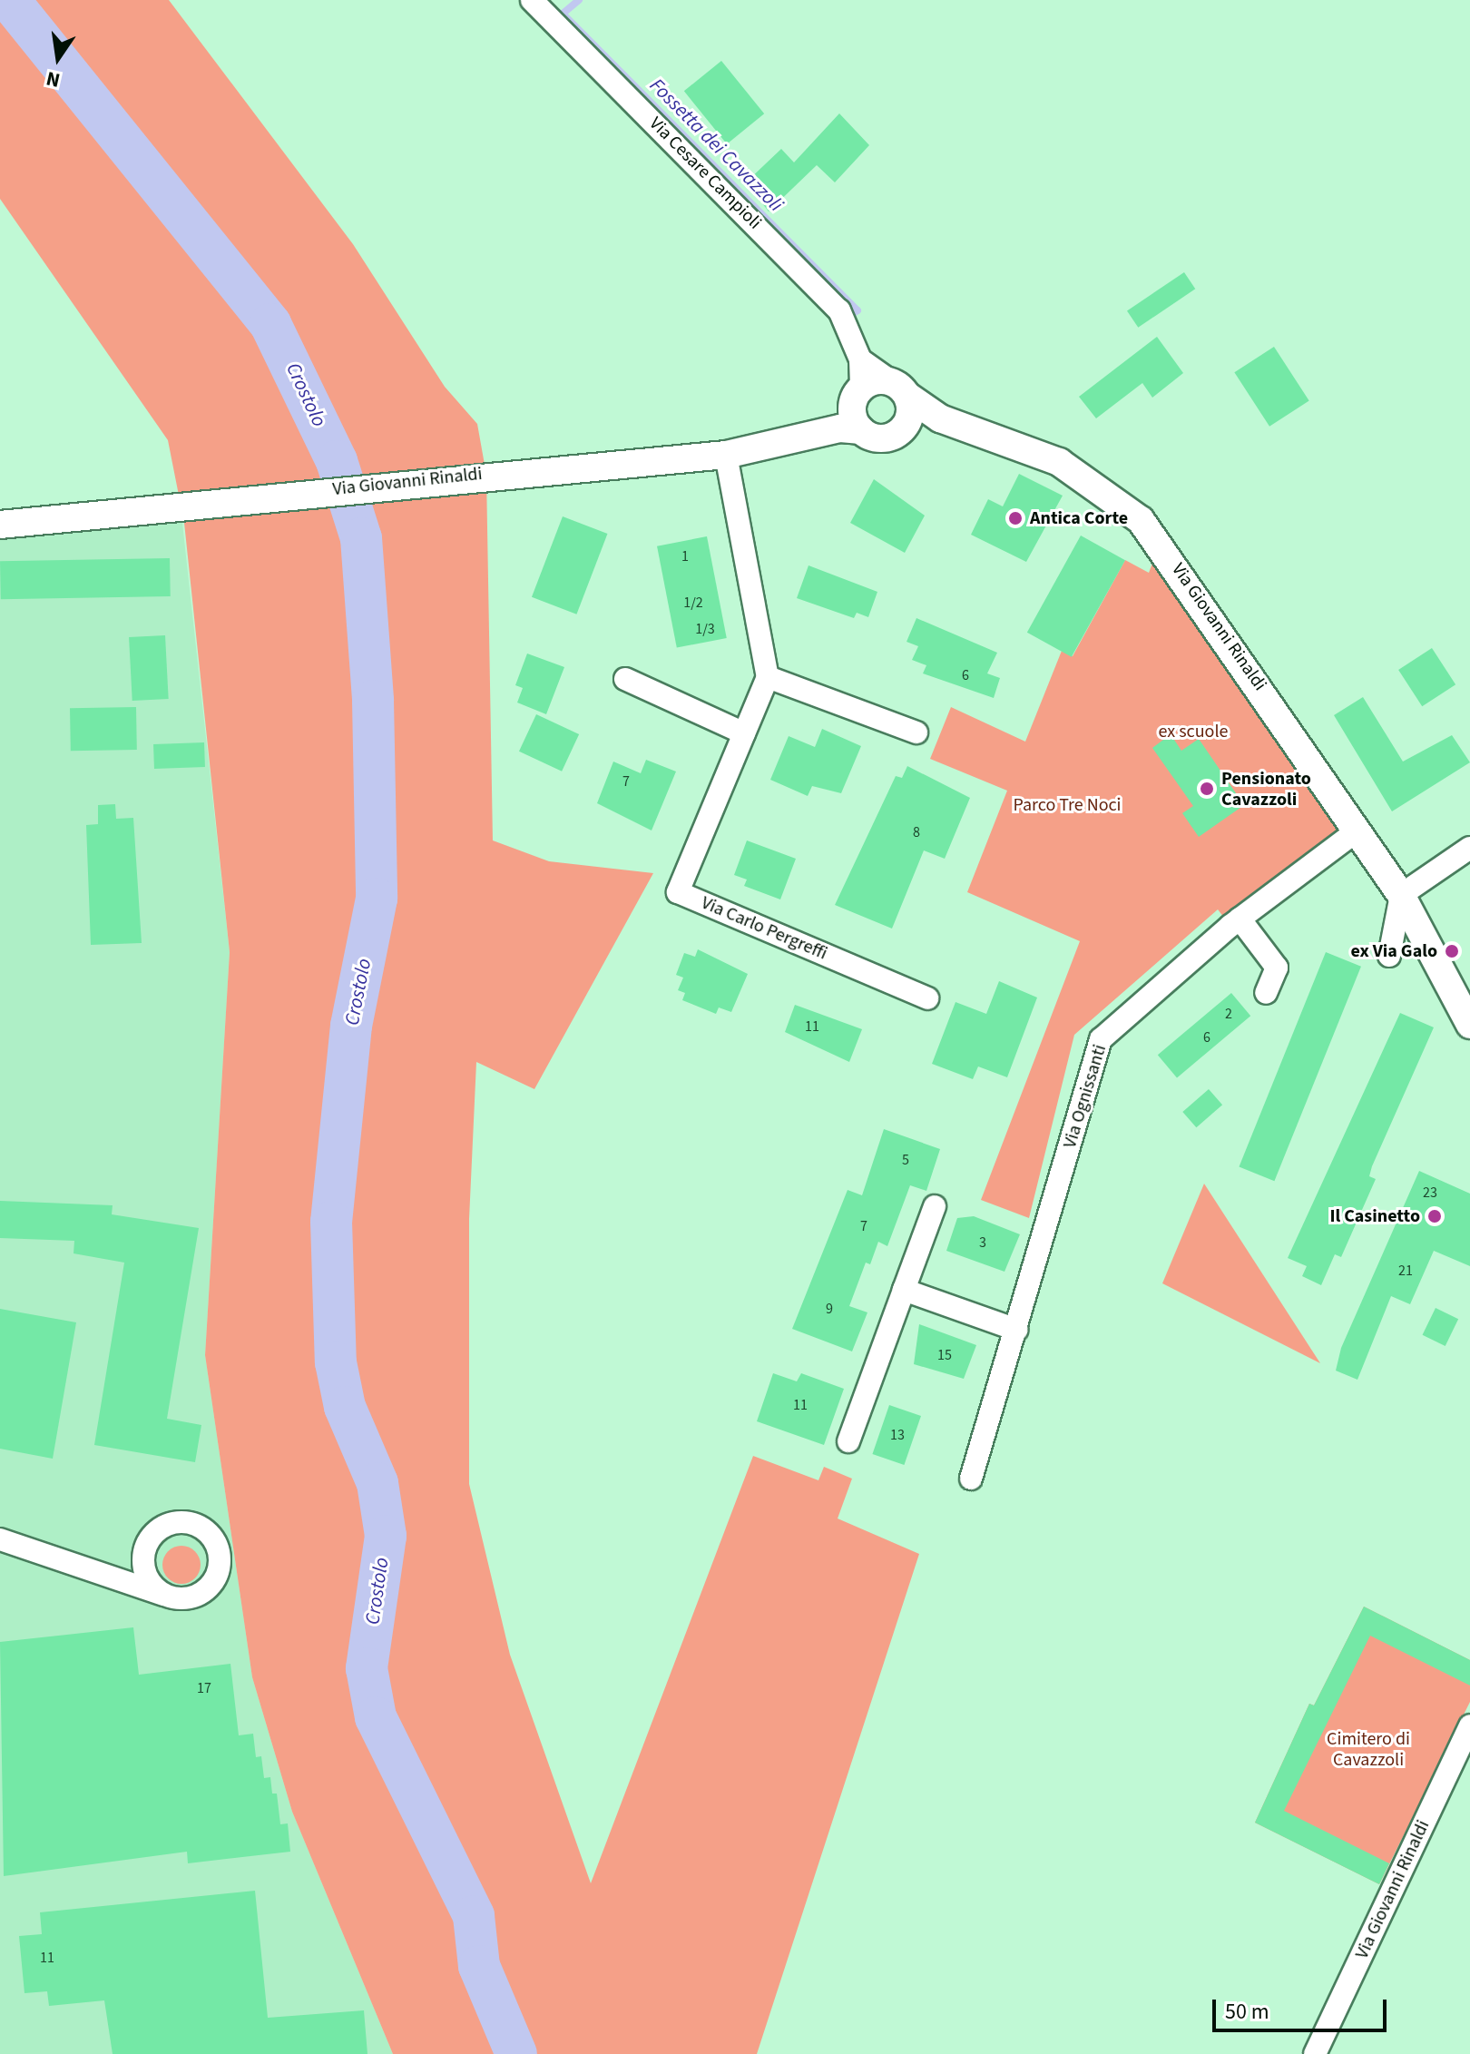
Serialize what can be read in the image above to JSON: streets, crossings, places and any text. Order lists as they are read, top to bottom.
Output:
{
  "streets": {
    "street": [
      "Via Cesare Campioli",
      "Via Giovanni Rinaldi",
      "Via Carlo Pergreffi",
      "Via Ognissanti"
    ]
  },
  "crossings": [
    ["Via Giovanni Rinaldi", "Via Ognissanti"]
  ],
  "water": ["Fossetta dei Cavazzoli", "Crostolo"],
  "parks": ["ex scuole", "Parco Tre Noci", "Cimitero di Cavazzoli"],
  "places": [
    "Antica Corte",
    "Pensionato Cavazzoli",
    "ex Via Galo",
    "Il Casinetto"
  ],
  "house_numbers": [
    "1",
    "1/2",
    "1/3",
    "6",
    "7",
    "8",
    "2",
    "11",
    "6",
    "5",
    "23",
    "7",
    "3",
    "21",
    "9",
    "15",
    "11",
    "13",
    "17",
    "11"
  ],
  "scale_bar": "50 m",
  "north": "bottom"
}
